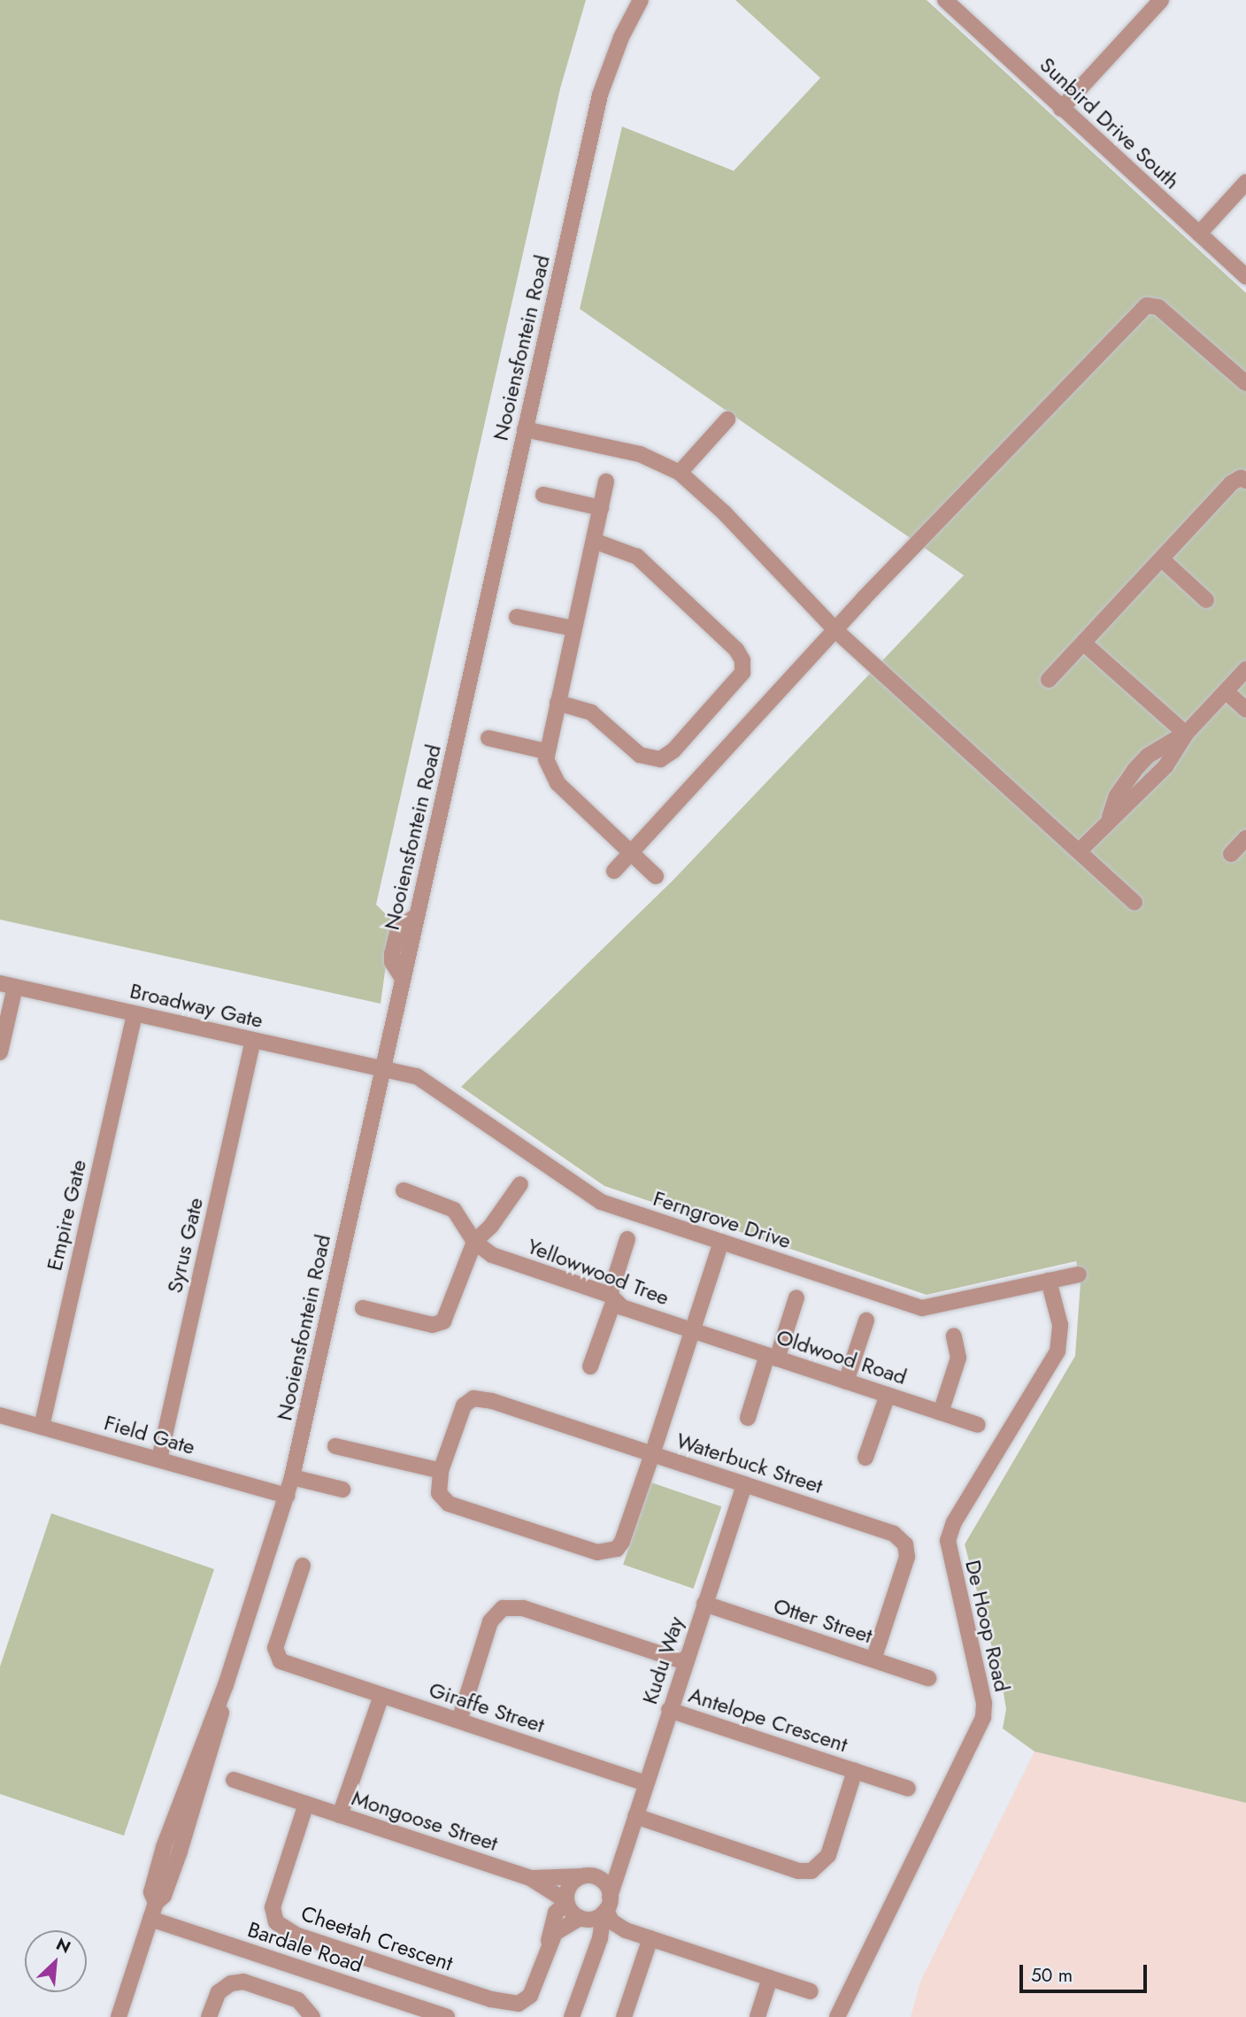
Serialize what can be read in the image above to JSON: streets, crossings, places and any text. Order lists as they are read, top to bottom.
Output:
{
  "streets": {
    "street": [
      "Sunbird Drive South",
      "Nooiensfontein Road",
      "Broadway Gate",
      "Empire Gate",
      "Ferngrove Drive",
      "Syrus Gate",
      "Yellowwood Tree",
      "Oldwood Road",
      "Field Gate",
      "Waterbuck Street",
      "Otter Street",
      "De Hoop Road",
      "Kudu Way",
      "Giraffe Street",
      "Antelope Crescent",
      "Mongoose Street",
      "Cheetah Crescent",
      "Bardale Road"
    ]
  },
  "crossings": [
    ["Nooiensfontein Road", "Broadway Gate"],
    ["Nooiensfontein Road", "Ferngrove Drive"],
    ["Nooiensfontein Road", "Field Gate"],
    ["Nooiensfontein Road", "Bardale Road"],
    ["Broadway Gate", "Empire Gate"],
    ["Broadway Gate", "Ferngrove Drive"],
    ["Broadway Gate", "Syrus Gate"],
    ["Empire Gate", "Field Gate"],
    ["Ferngrove Drive", "De Hoop Road"],
    ["Syrus Gate", "Field Gate"],
    ["Yellowwood Tree", "Oldwood Road"],
    ["Waterbuck Street", "Otter Street"],
    ["Waterbuck Street", "Kudu Way"],
    ["Otter Street", "Kudu Way"],
    ["Kudu Way", "Giraffe Street"],
    ["Kudu Way", "Antelope Crescent"],
    ["Kudu Way", "Mongoose Street"],
    ["Kudu Way", "Cheetah Crescent"],
    ["Mongoose Street", "Cheetah Crescent"]
  ],
  "scale_bar": "50 m",
  "north": "top right"
}
